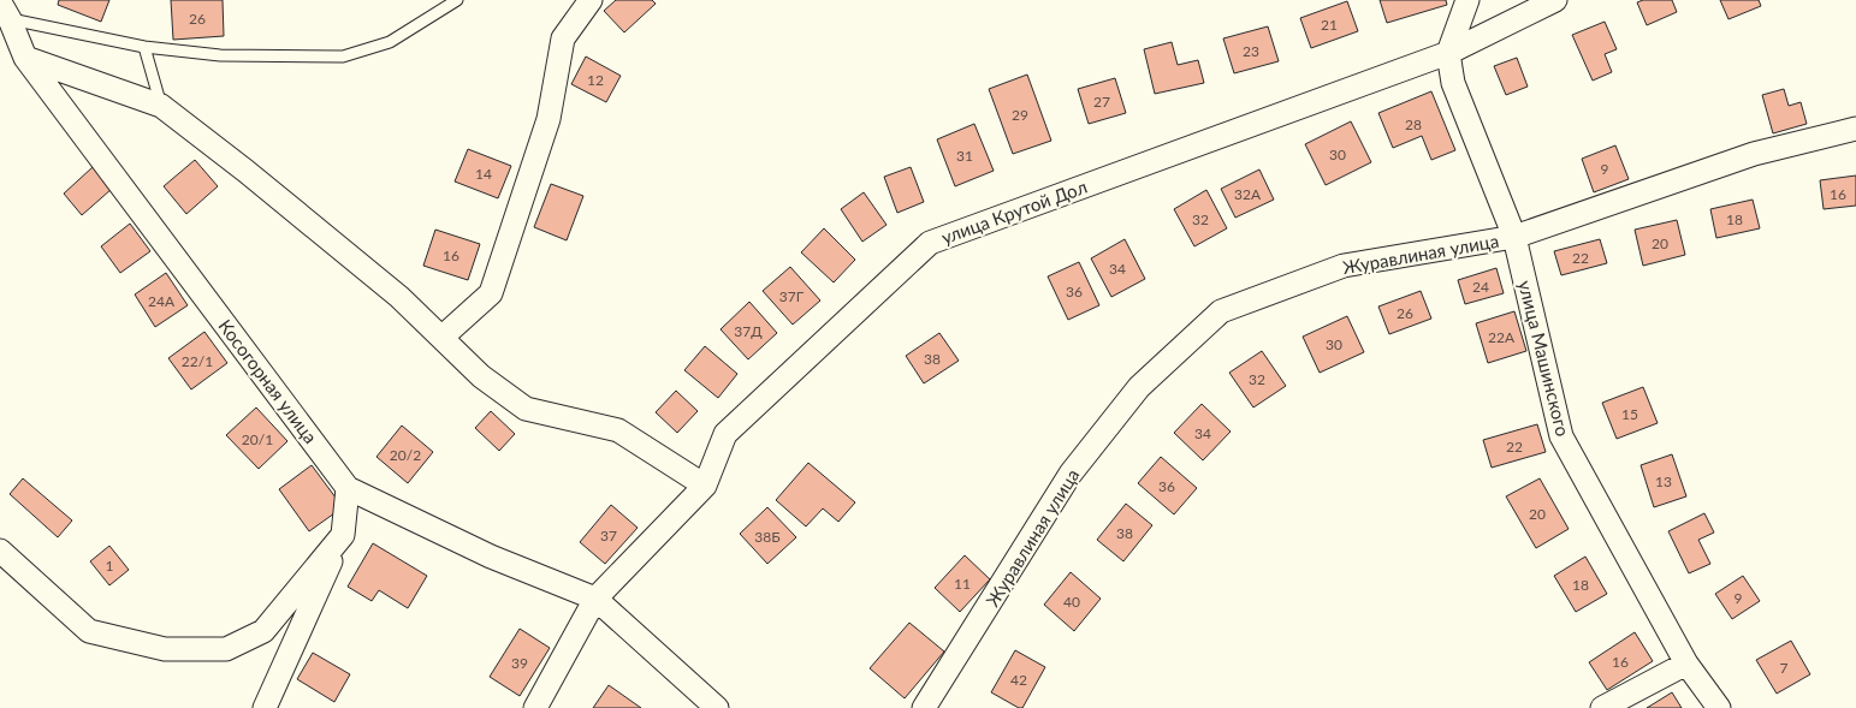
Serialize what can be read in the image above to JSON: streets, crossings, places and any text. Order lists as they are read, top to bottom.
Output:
{
  "streets": {
    "street": [
      "улица Крутой Дол",
      "Журавлиная улица",
      "улица Машинского",
      "Косогорная улица"
    ]
  },
  "crossings": [
    ["улица Крутой Дол", "улица Машинского"],
    ["улица Крутой Дол", "Косогорная улица"],
    ["Журавлиная улица", "улица Машинского"]
  ],
  "house_numbers": [
    "26",
    "21",
    "23",
    "12",
    "27",
    "29",
    "28",
    "30",
    "31",
    "9",
    "14",
    "32А",
    "16",
    "32",
    "18",
    "20",
    "16",
    "22",
    "34",
    "24",
    "36",
    "37Г",
    "24А",
    "26",
    "37Д",
    "22А",
    "30",
    "38",
    "22/1",
    "32",
    "15",
    "34",
    "20/1",
    "22",
    "20/2",
    "13",
    "36",
    "20",
    "38",
    "37",
    "38Б",
    "1",
    "11",
    "18",
    "9",
    "40",
    "16",
    "39",
    "7",
    "42"
  ]
}
